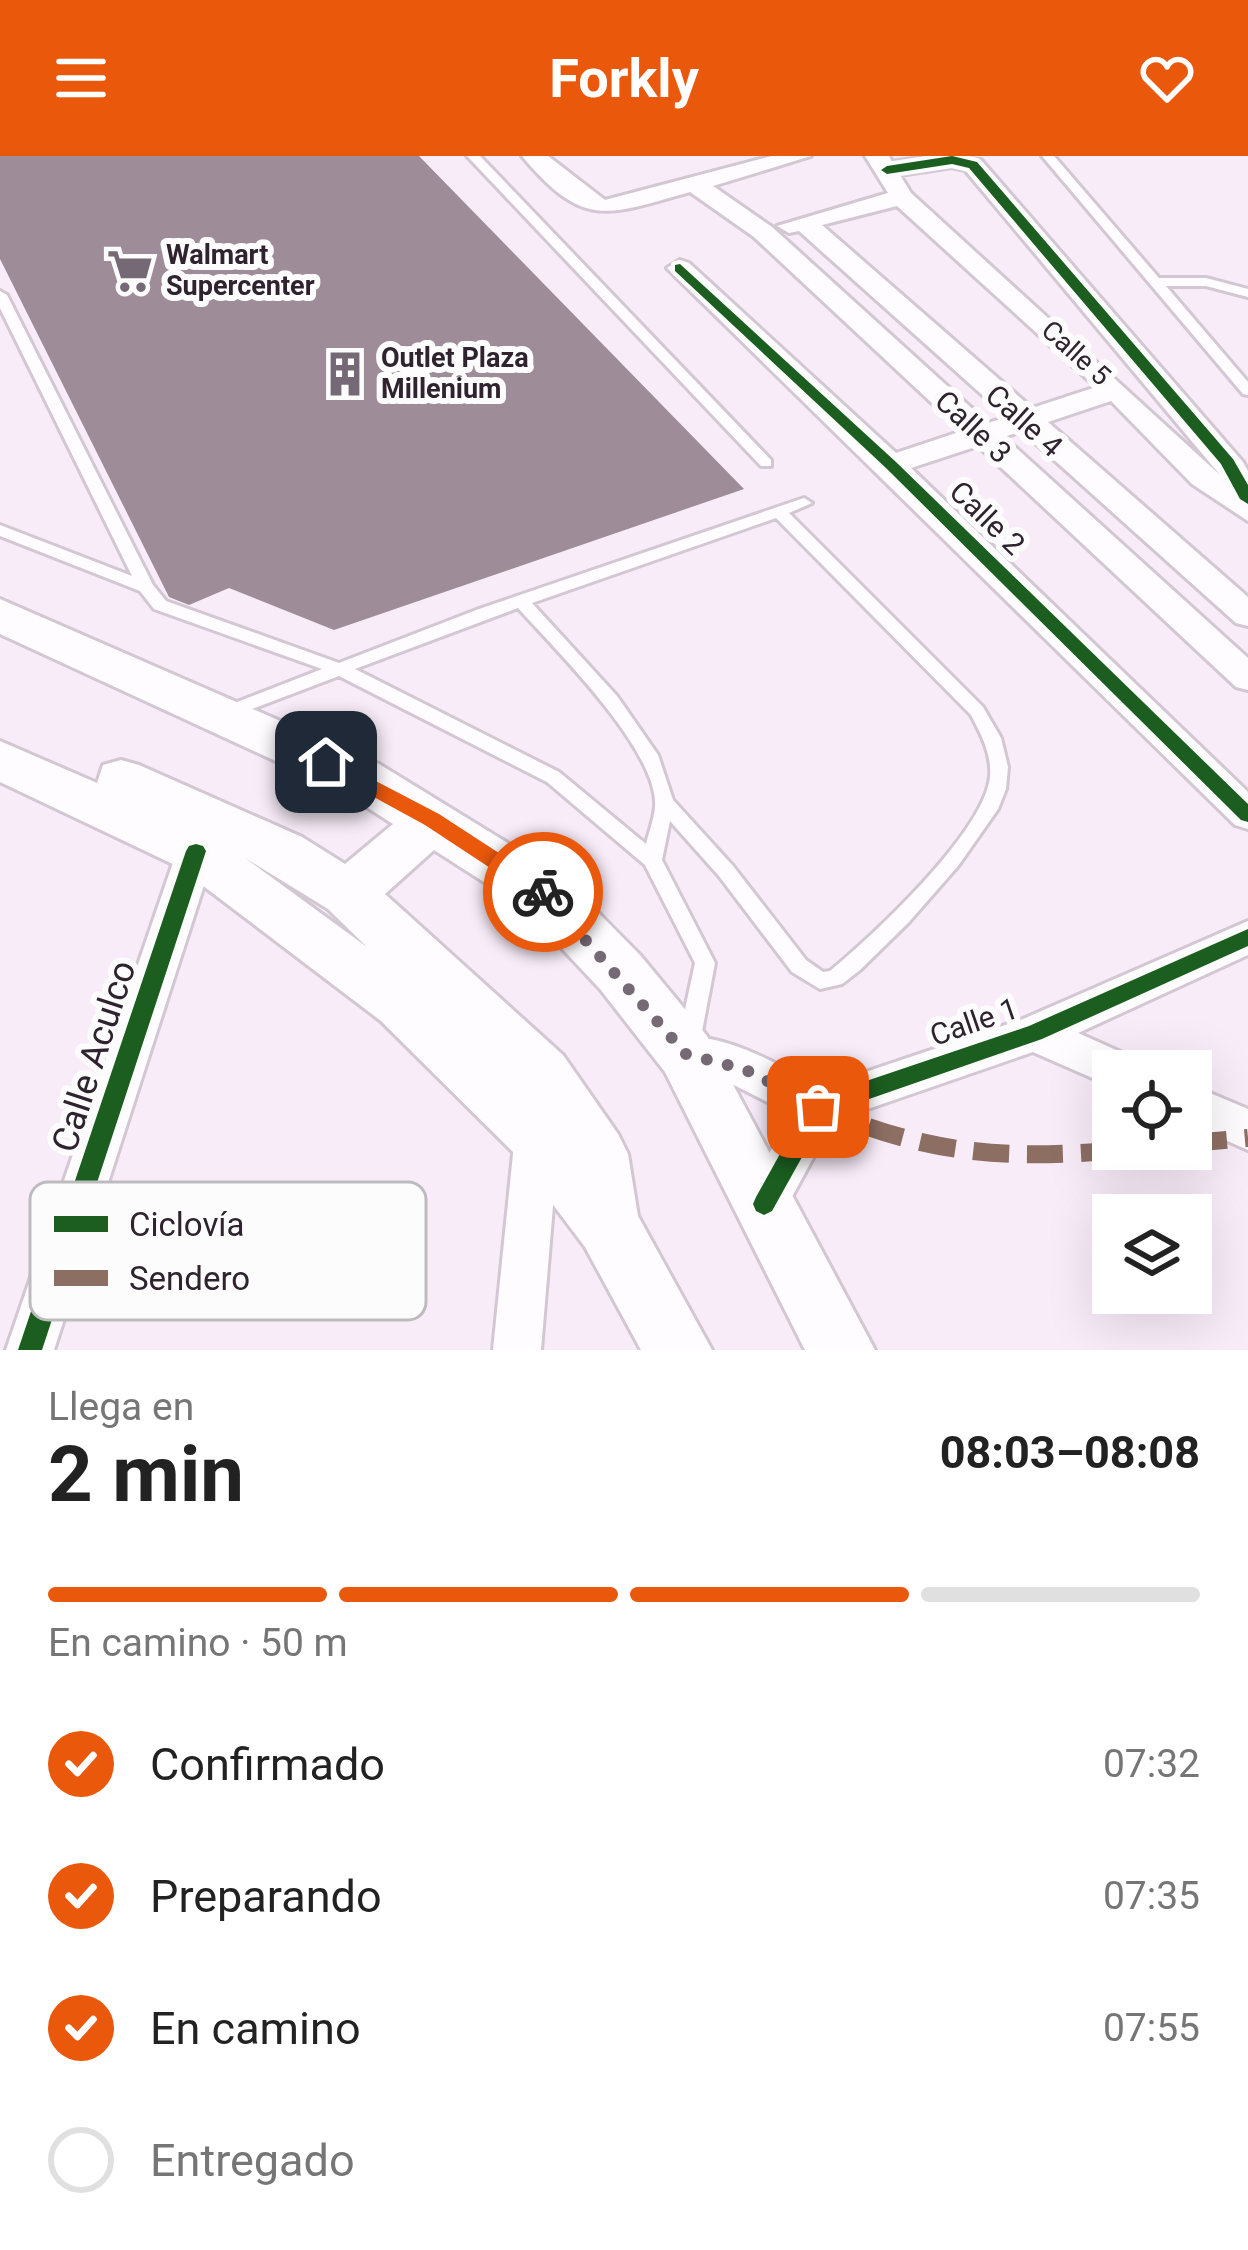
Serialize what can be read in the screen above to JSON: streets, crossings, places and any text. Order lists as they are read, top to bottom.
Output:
{
  "streets": {
    "street": [
      "Calle 5",
      "Calle 4",
      "Calle 3",
      "Calle 2",
      "Calle 1",
      "Calle Aculco"
    ]
  },
  "places": {
    "supermarket": ["Walmart Supercenter"],
    "building": ["Outlet Plaza Millenium"]
  },
  "legend": ["Ciclovía", "Sendero"],
  "page": {
    "header": "Forkly",
    "heading": ["2 min", "Llega en", "08:03–08:08"],
    "bar": "En camino · 50 m",
    "list": [
      ["Confirmado", "07:32"],
      ["Preparando", "07:35"],
      ["En camino", "07:55"],
      "Entregado"
    ]
  }
}
